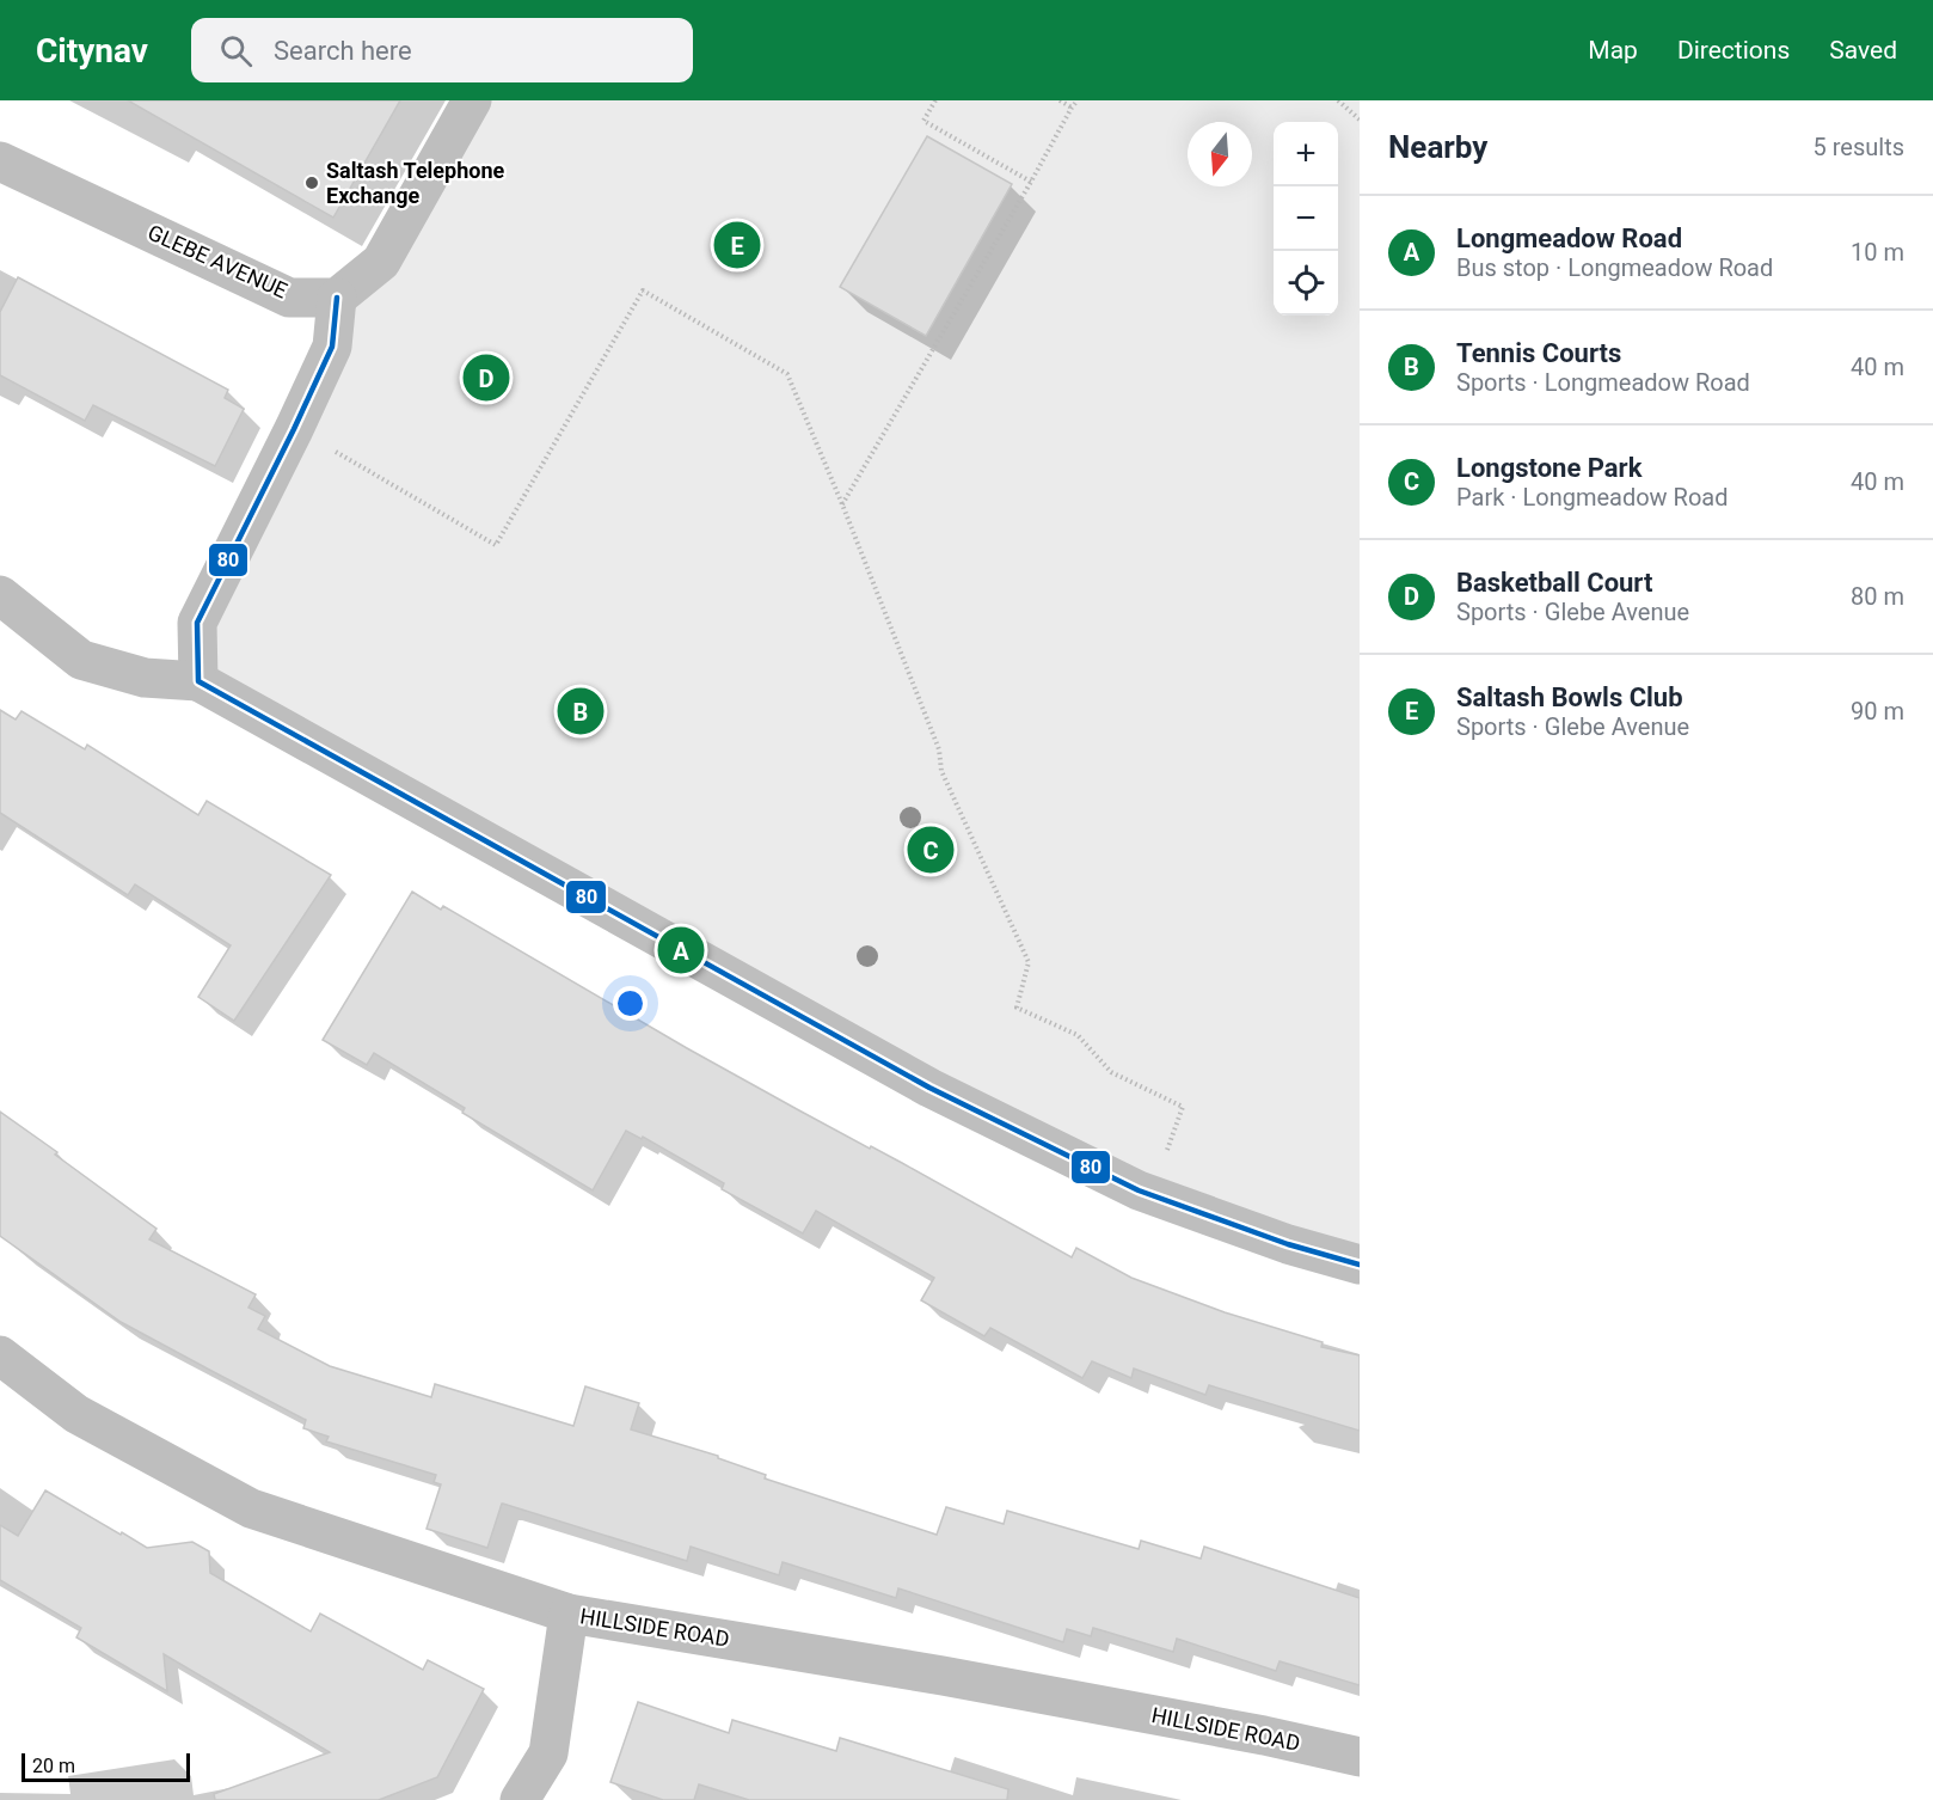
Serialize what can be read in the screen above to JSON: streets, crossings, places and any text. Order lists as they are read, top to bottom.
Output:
{
  "streets": {
    "street": ["GLEBE AVENUE", "HILLSIDE ROAD"]
  },
  "places": ["Saltash Telephone Exchange"],
  "lines": ["transit line 80"],
  "scale_bar": "20 m",
  "north": "bottom",
  "page": {
    "header": "Citynav",
    "search": "Search here",
    "nav": ["Map", "Directions", "Saved"],
    "heading": ["Nearby", "5 results"],
    "map_buttons": ["+", "−"],
    "list": [
      {
        "mark": "A",
        "name": "Longmeadow Road",
        "note": "Bus stop · Longmeadow Road",
        "value": "10 m"
      },
      {
        "mark": "B",
        "name": "Tennis Courts",
        "note": "Sports · Longmeadow Road",
        "value": "40 m"
      },
      {
        "mark": "C",
        "name": "Longstone Park",
        "note": "Park · Longmeadow Road",
        "value": "40 m"
      },
      {
        "mark": "D",
        "name": "Basketball Court",
        "note": "Sports · Glebe Avenue",
        "value": "80 m"
      },
      {
        "mark": "E",
        "name": "Saltash Bowls Club",
        "note": "Sports · Glebe Avenue",
        "value": "90 m"
      }
    ],
    "pins": [
      "E",
      "D",
      "B",
      "C",
      "A"
    ],
    "scale": "20 m"
  }
}
